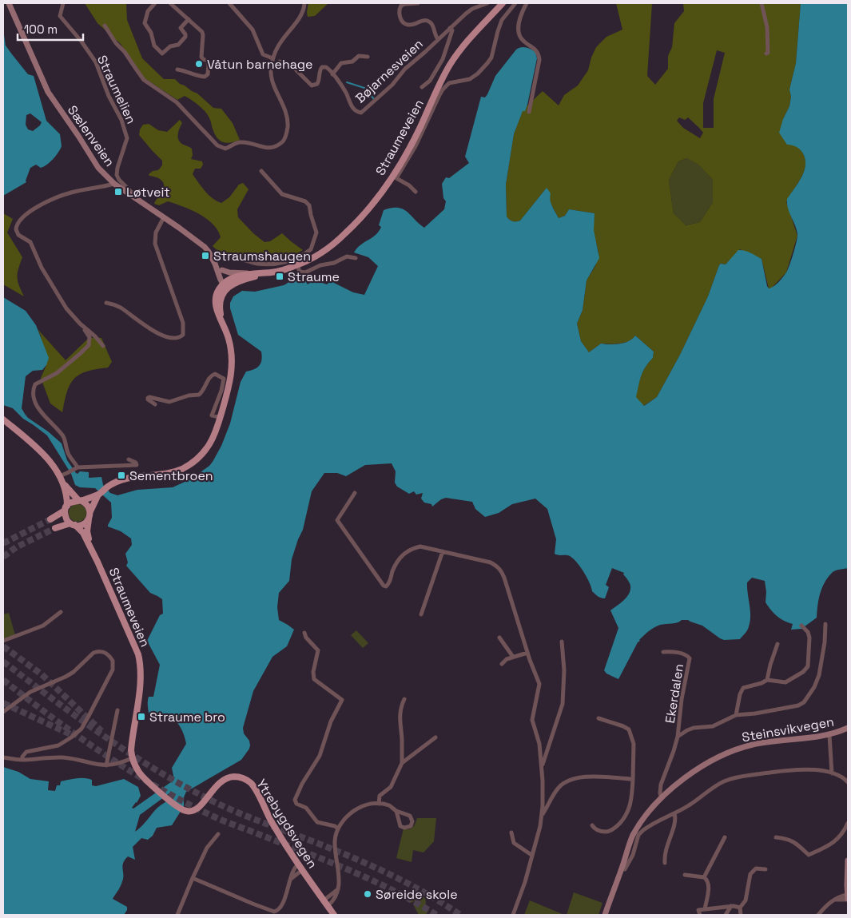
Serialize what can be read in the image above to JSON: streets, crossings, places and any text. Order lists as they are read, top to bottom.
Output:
{
  "streets": {
    "main road": ["Straumeveien", "Ytrebygdsvegen"],
    "street": [
      "Bøjarnesveien",
      "Straumelien",
      "Sælenveien",
      "Ekerdalen",
      "Steinsvikvegen"
    ]
  },
  "crossings": [
    ["Straumelien", "Sælenveien"],
    ["Sælenveien", "Straumeveien"],
    ["Straumeveien", "Ytrebygdsvegen"],
    ["Ekerdalen", "Steinsvikvegen"]
  ],
  "places": {
    "other": ["Våtun barnehage", "Søreide skole"],
    "transit": [
      "Løtveit",
      "Straumshaugen",
      "Straume",
      "Sementbroen",
      "Straume bro"
    ]
  },
  "scale_bar": "100 m"
}
